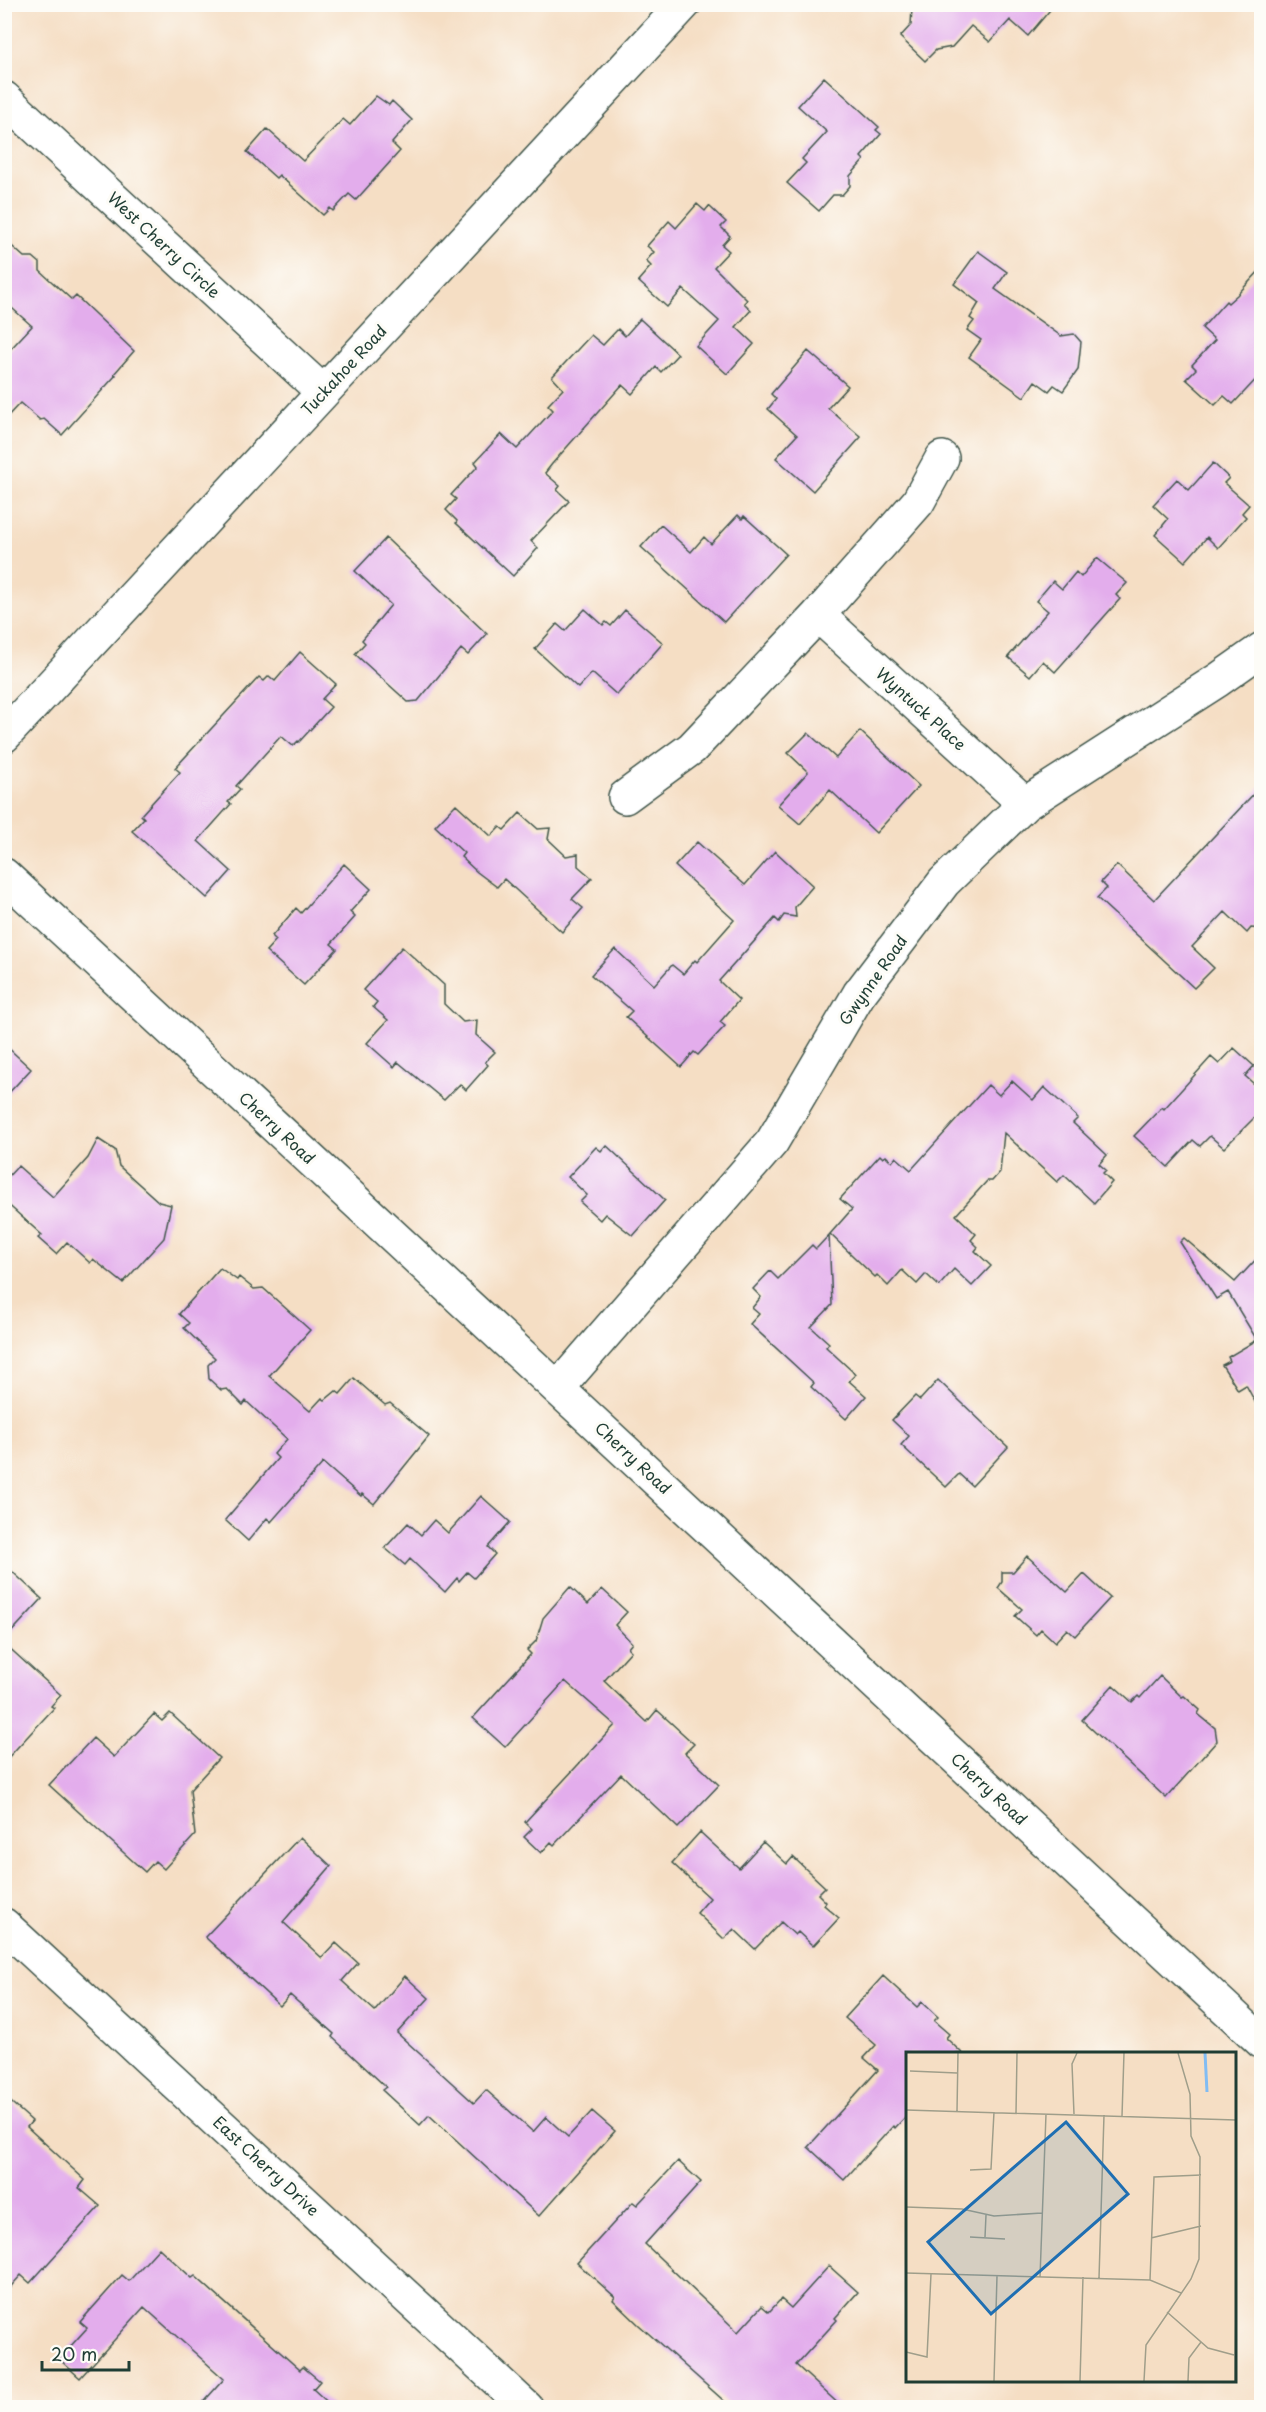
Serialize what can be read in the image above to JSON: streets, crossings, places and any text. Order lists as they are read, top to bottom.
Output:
{
  "streets": {
    "street": [
      "West Cherry Circle",
      "Tuckahoe Road",
      "Wyntuck Place",
      "Gwynne Road",
      "Cherry Road",
      "East Cherry Drive"
    ]
  },
  "crossings": [
    ["West Cherry Circle", "Tuckahoe Road"],
    ["Wyntuck Place", "Gwynne Road"],
    ["Gwynne Road", "Cherry Road"]
  ],
  "scale_bar": "20 m"
}
